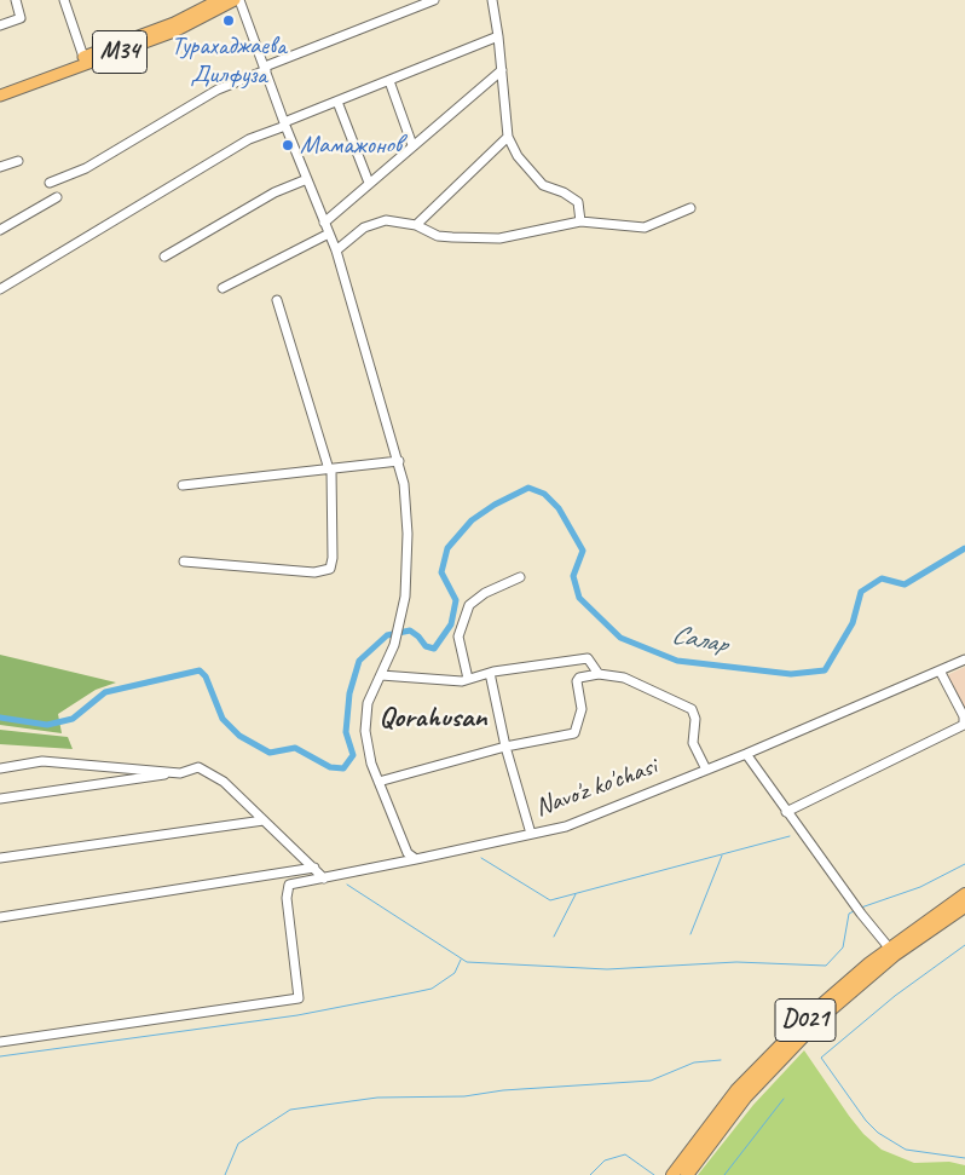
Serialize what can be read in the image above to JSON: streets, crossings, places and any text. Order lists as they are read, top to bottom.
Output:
{
  "streets": {
    "highway": ["D021"],
    "main road": ["M34"],
    "street": ["Navo'z ko'chasi"]
  },
  "districts": ["Qorahusan"],
  "water": ["Салар"],
  "places": ["Турахаджаева Дилфуза", "Мамажонов"]
}
